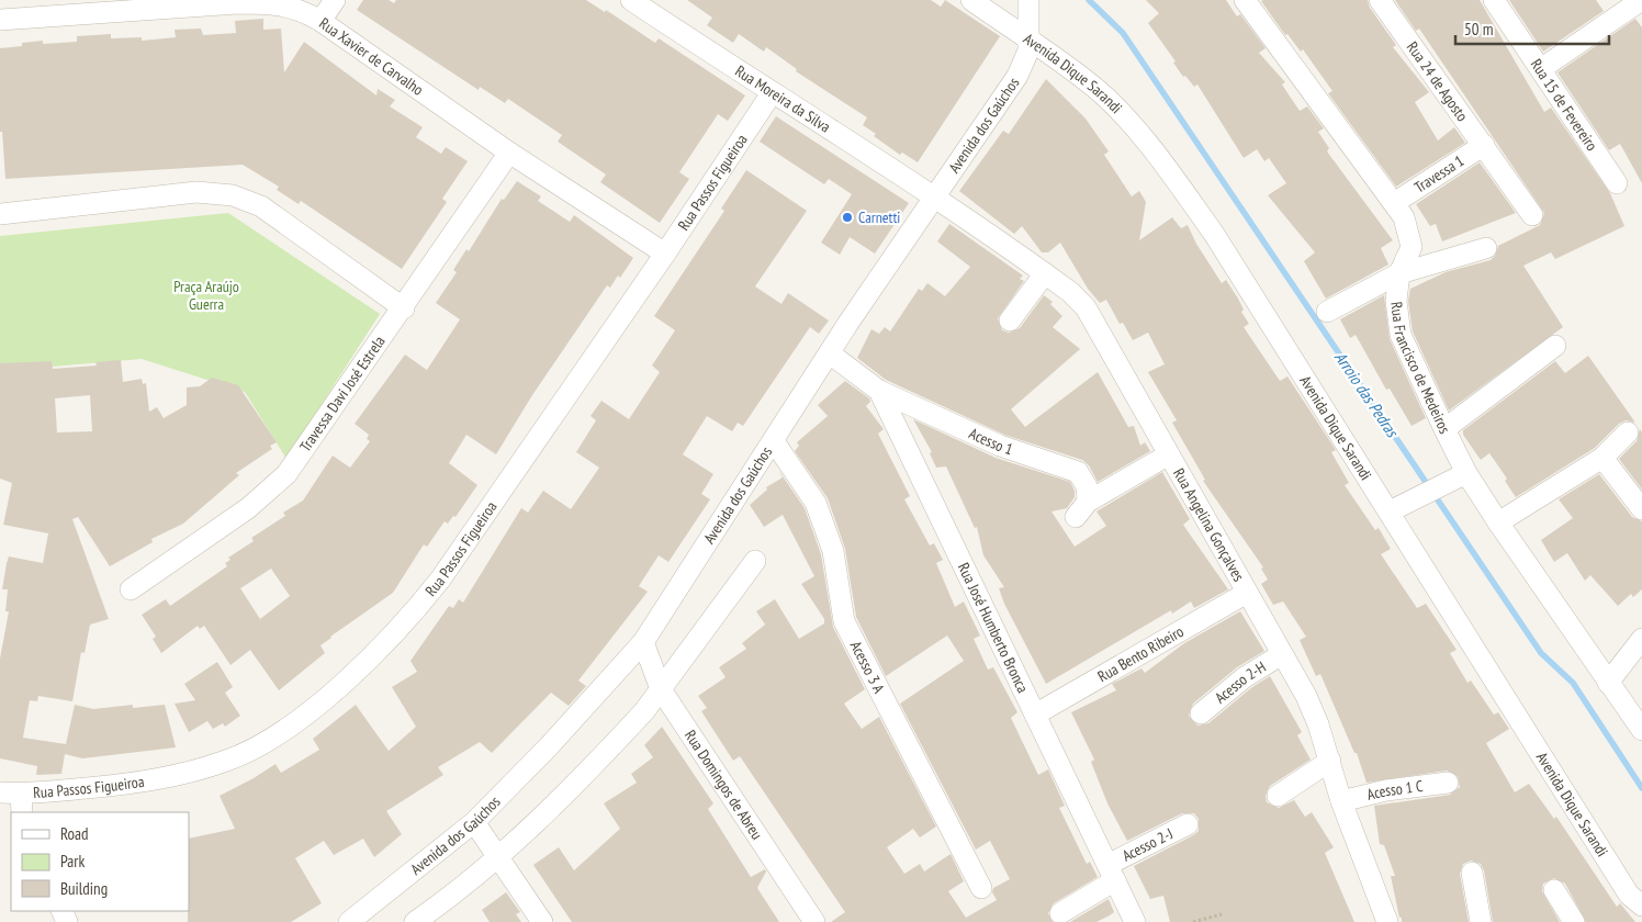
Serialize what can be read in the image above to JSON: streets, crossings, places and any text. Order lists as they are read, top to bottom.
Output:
{
  "streets": {
    "street": [
      "Rua Xavier de Carvalho",
      "Avenida Dique Sarandi",
      "Rua 24 de Agosto",
      "Rua Moreira da Silva",
      "Rua 15 de Fevereiro",
      "Avenida dos Gaúchos",
      "Travessa 1",
      "Rua Passos Figueiroa",
      "Rua Francisco de Medeiros",
      "Travessa Davi José Estrela",
      "Acesso 1",
      "Rua Angelina Gonçalves",
      "Rua José Humberto Bronca",
      "Rua Bento Ribeiro",
      "Acesso 3 A",
      "Acesso 2-H",
      "Rua Domingos de Abreu",
      "Acesso 1 C",
      "Acesso 2-J"
    ]
  },
  "crossings": [
    ["Rua Xavier de Carvalho", "Rua Passos Figueiroa"],
    ["Rua Xavier de Carvalho", "Travessa Davi José Estrela"],
    ["Avenida Dique Sarandi", "Avenida dos Gaúchos"],
    ["Rua 24 de Agosto", "Travessa 1"],
    ["Rua Moreira da Silva", "Avenida dos Gaúchos"],
    ["Rua Moreira da Silva", "Rua Passos Figueiroa"],
    ["Rua Moreira da Silva", "Rua Angelina Gonçalves"],
    ["Avenida dos Gaúchos", "Rua Angelina Gonçalves"],
    ["Avenida dos Gaúchos", "Rua José Humberto Bronca"],
    ["Avenida dos Gaúchos", "Acesso 3 A"],
    ["Avenida dos Gaúchos", "Rua Domingos de Abreu"],
    ["Travessa 1", "Rua Francisco de Medeiros"],
    ["Acesso 1", "Rua Angelina Gonçalves"],
    ["Acesso 1", "Rua José Humberto Bronca"],
    ["Rua Angelina Gonçalves", "Rua Bento Ribeiro"],
    ["Rua Angelina Gonçalves", "Acesso 2-H"],
    ["Rua Angelina Gonçalves", "Acesso 1 C"],
    ["Rua José Humberto Bronca", "Rua Bento Ribeiro"],
    ["Rua José Humberto Bronca", "Acesso 2-J"]
  ],
  "water": ["Arroio das Pedras"],
  "parks": ["Praça Araújo Guerra"],
  "places": ["Carnetti"],
  "legend": ["Road", "Park", "Building"],
  "scale_bar": "50 m"
}
